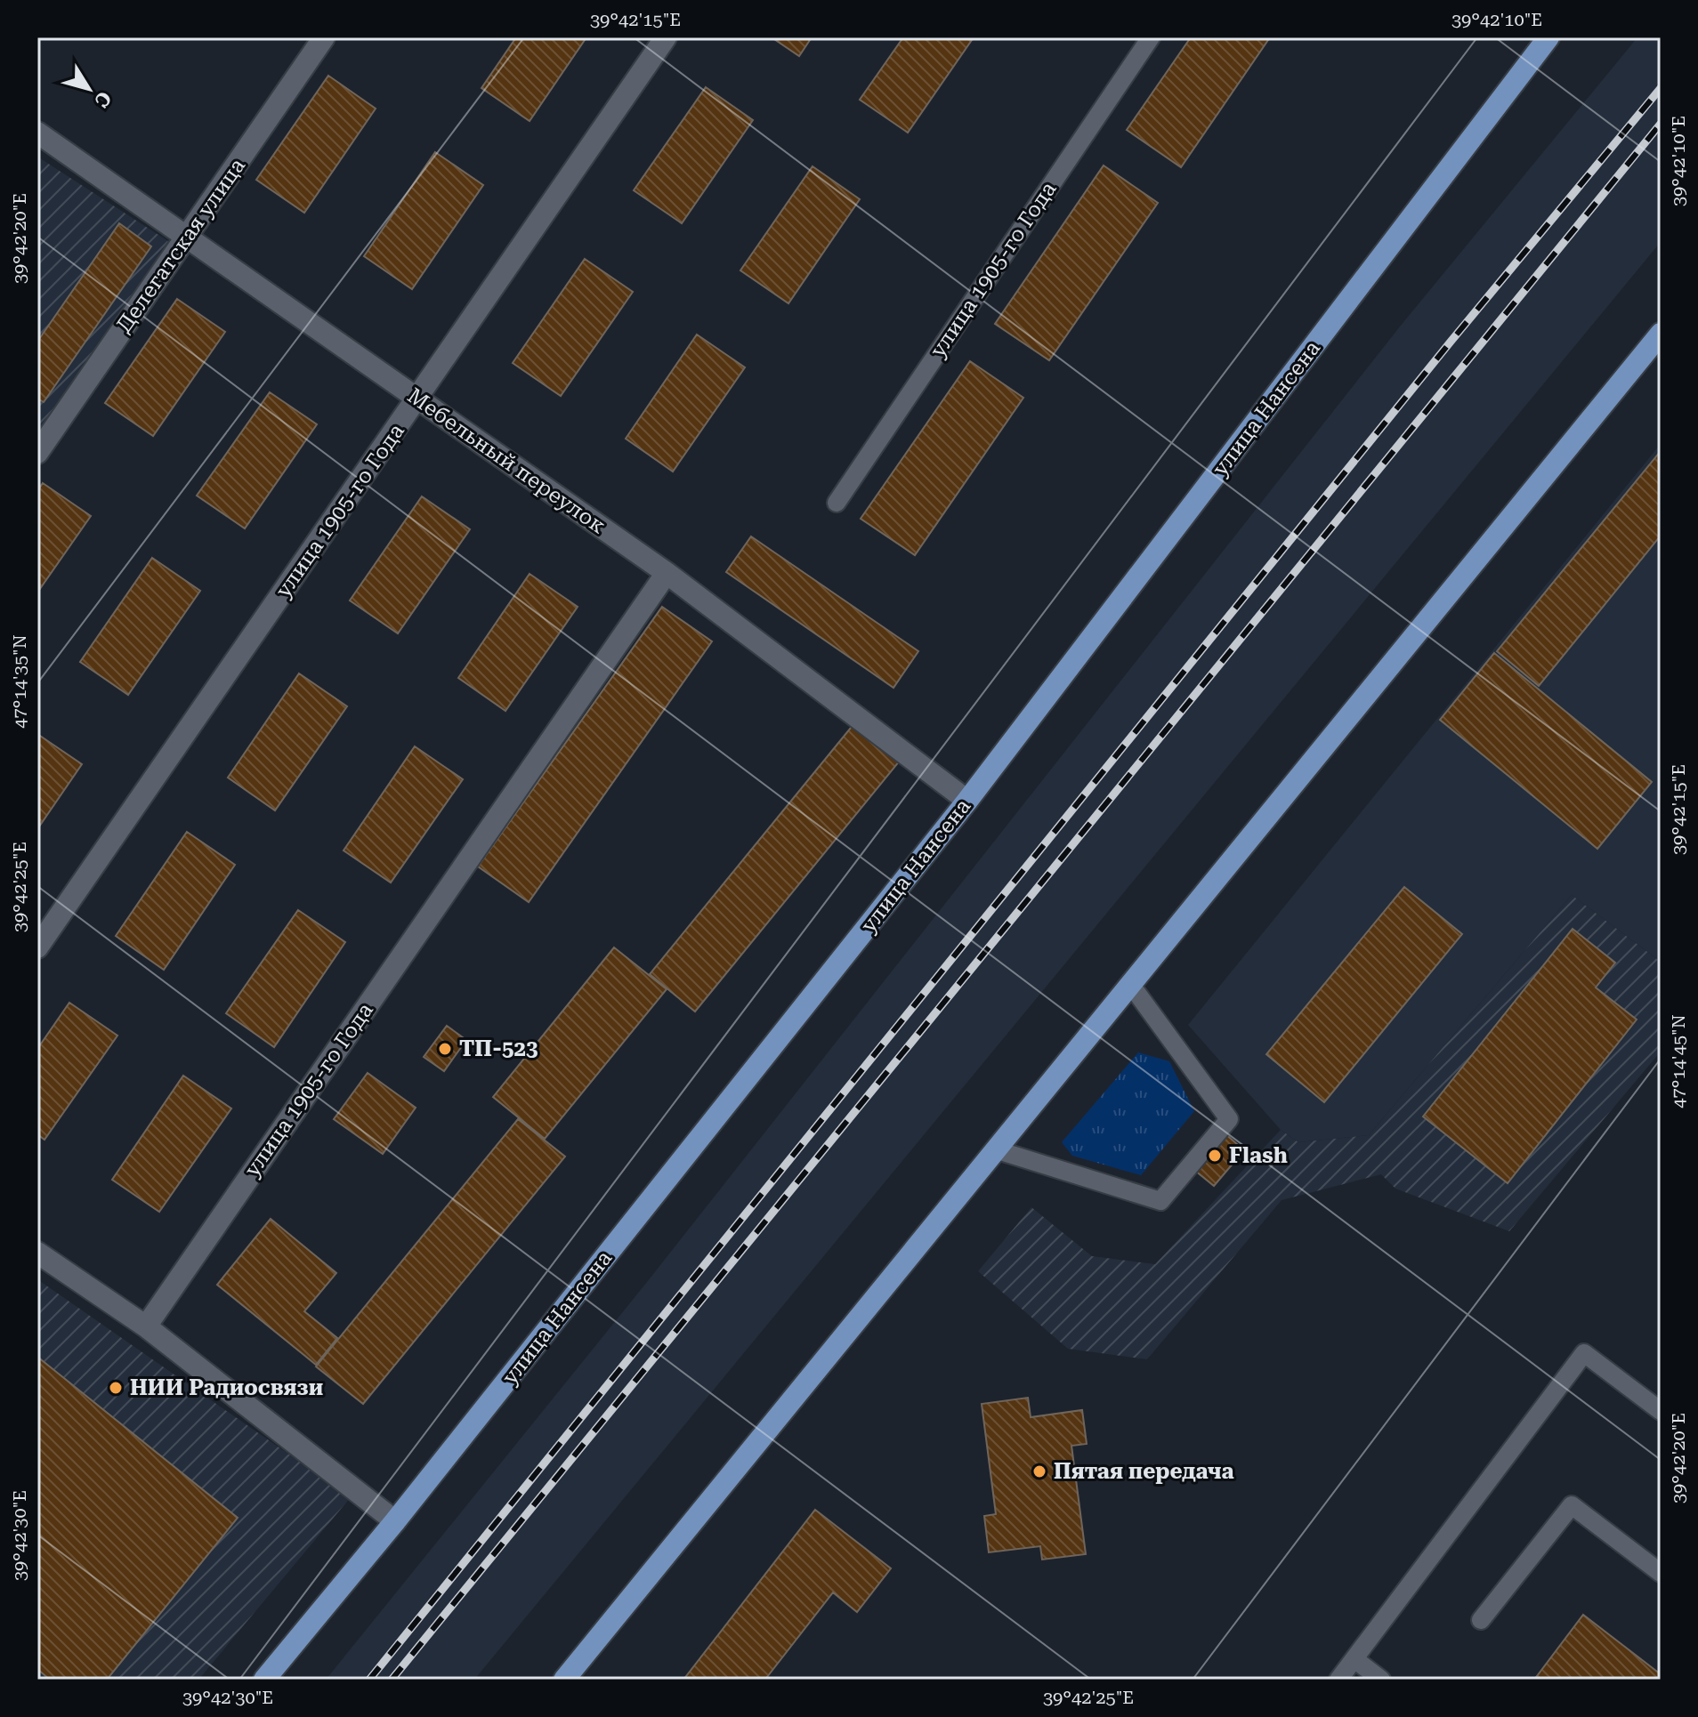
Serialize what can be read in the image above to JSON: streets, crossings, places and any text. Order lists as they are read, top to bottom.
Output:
{
  "streets": {
    "main road": ["улица Нансена"],
    "street": ["Делегатская улица", "улица 1905-го Года", "Мебельный переулок"]
  },
  "crossings": [
    ["Делегатская улица", "Мебельный переулок"],
    ["улица 1905-го Года", "Мебельный переулок"],
    ["улица Нансена", "Мебельный переулок"]
  ],
  "places": [
    "ТП-523",
    "Flash",
    "НИИ Радиосвязи",
    "Пятая передача"
  ],
  "north": "bottom right",
  "coordinates": [
    "39°42'15\"E",
    "39°42'10\"E",
    "39°42'20\"E",
    "47°14'35\"N",
    "39°42'25\"E",
    "47°14'45\"N",
    "39°42'30\"E"
  ]
}
